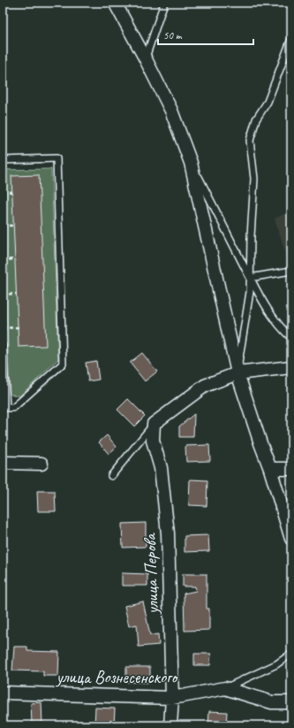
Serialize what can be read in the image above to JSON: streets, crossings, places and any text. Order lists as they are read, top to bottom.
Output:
{
  "streets": {
    "street": ["улица Перова", "улица Вознесенского"]
  },
  "crossings": [
    ["улица Перова", "улица Вознесенского"]
  ],
  "scale_bar": "50 m"
}
